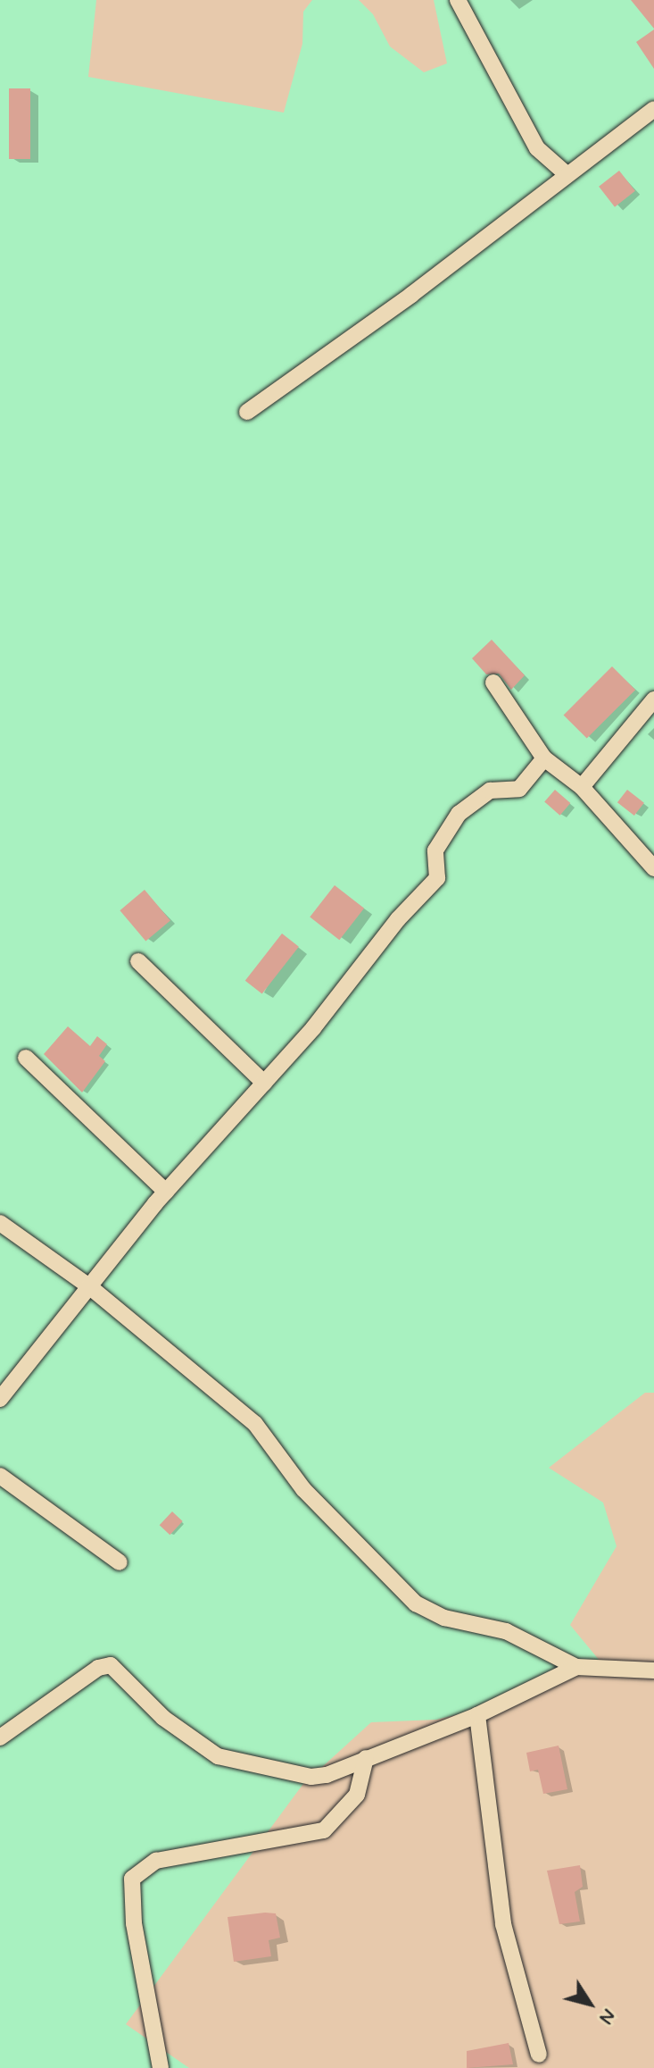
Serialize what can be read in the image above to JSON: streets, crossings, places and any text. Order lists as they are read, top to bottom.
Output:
{
  "north": "bottom right"
}
